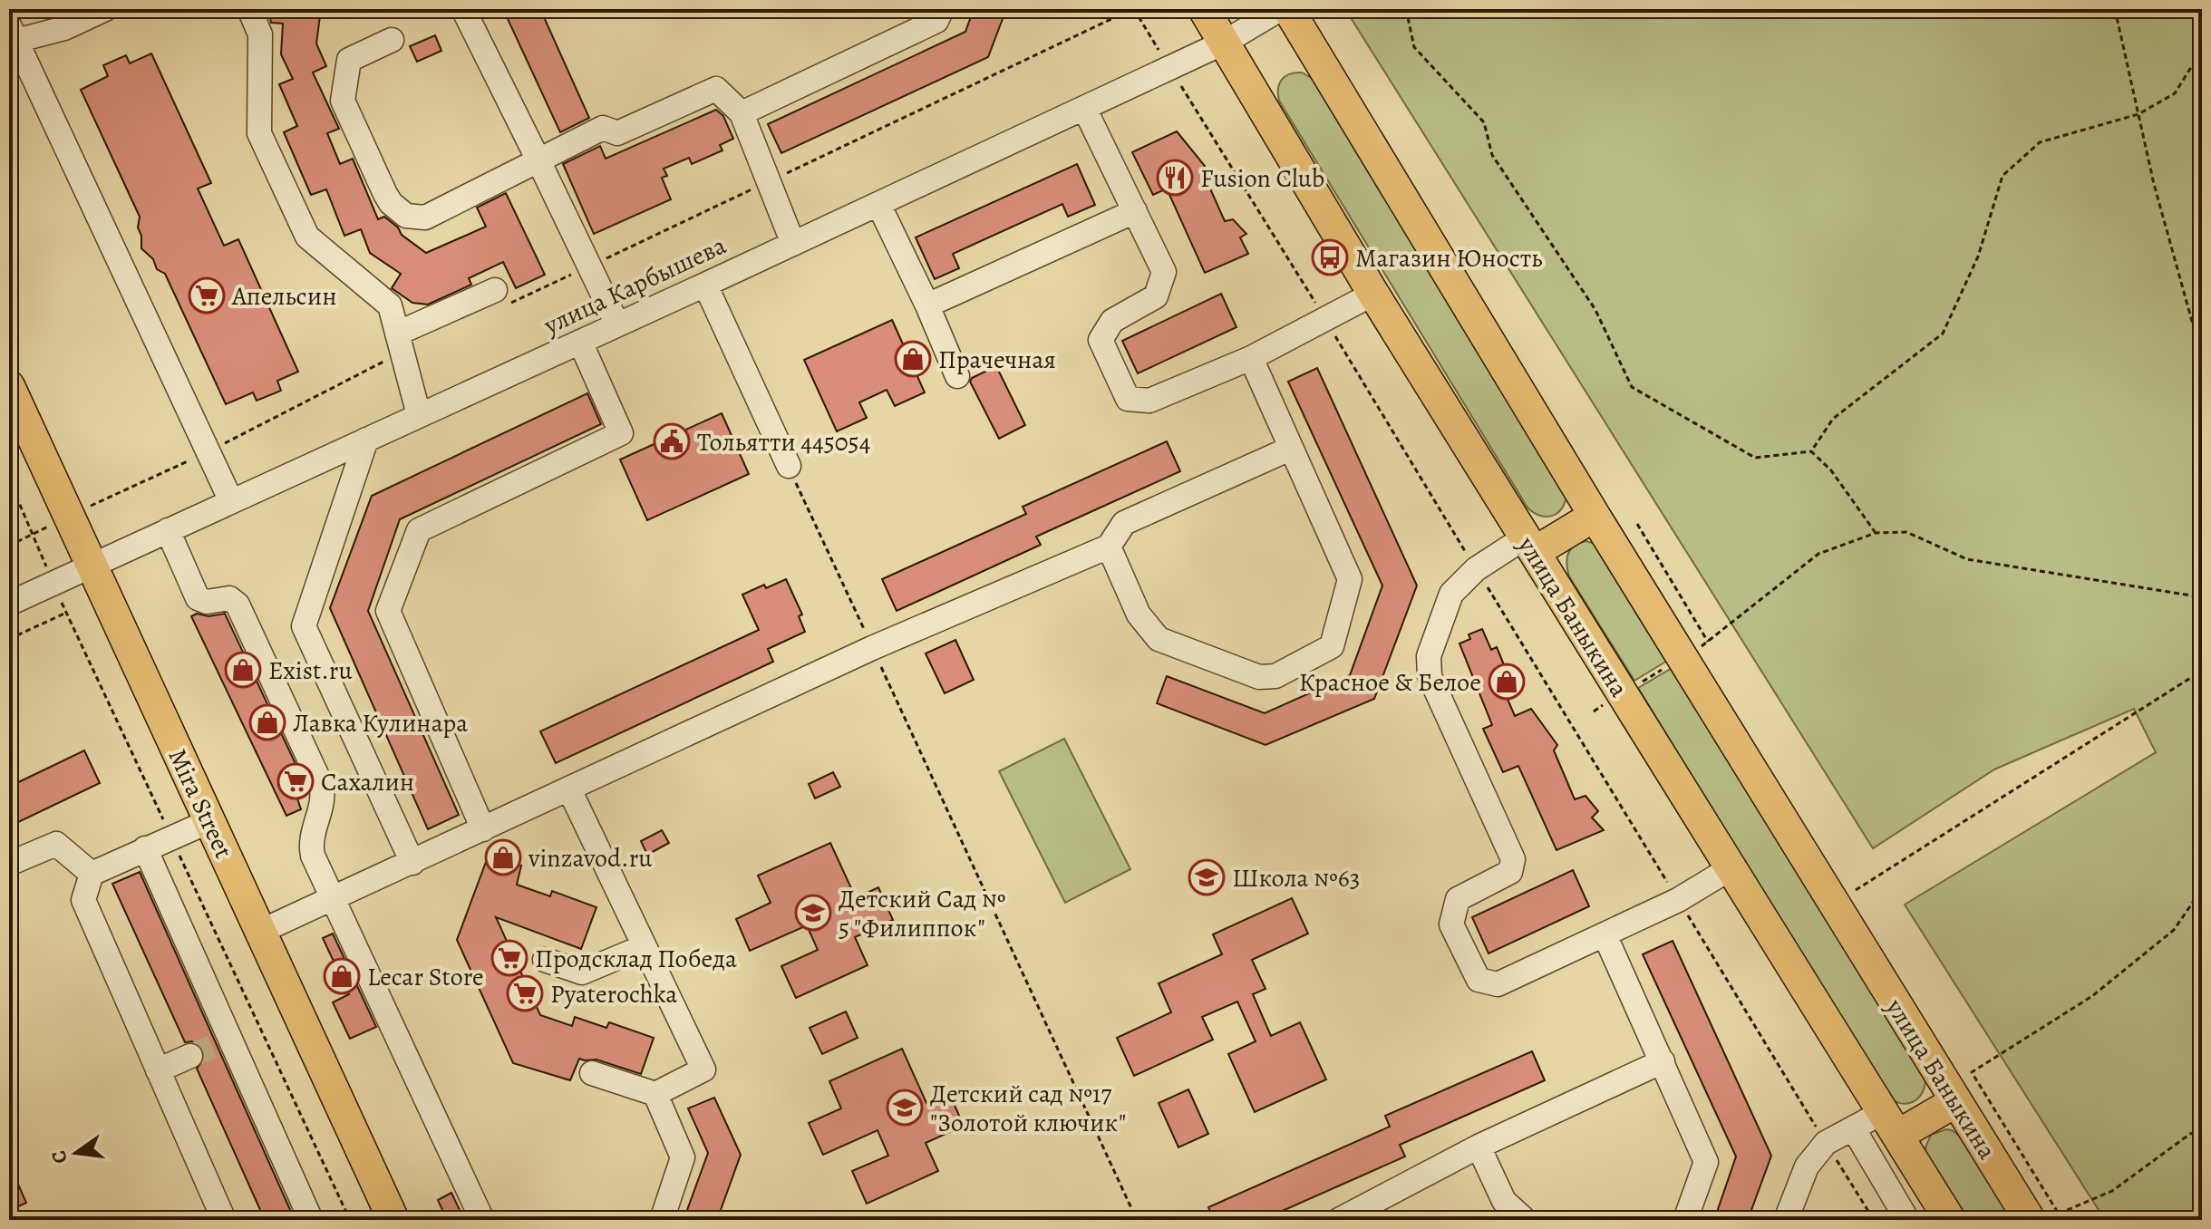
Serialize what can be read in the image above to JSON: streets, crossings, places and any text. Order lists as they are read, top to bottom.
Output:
{
  "streets": {
    "main road": ["улица Баныкина", "Mira Street"],
    "street": ["улица Карбышева"]
  },
  "crossings": [
    ["улица Карбышева", "улица Баныкина"],
    ["улица Карбышева", "Mira Street"]
  ],
  "places": {
    "restaurant": ["Fusion Club"],
    "bus stop": ["Магазин Юность"],
    "supermarket": [
      "Апельсин",
      "Сахалин",
      "Продсклад Победа",
      "Pyaterochka"
    ],
    "shop": [
      "Прачечная",
      "Exist.ru",
      "Красное & Белое",
      "Лавка Кулинара",
      "vinzavod.ru",
      "Lecar Store"
    ],
    "public building": ["Тольятти 445054"],
    "school or university": ["Школа №63", "Детский Сад № 5 \"Филиппок\"", "Детский сад №17 \"Золотой ключик\""]
  },
  "north": "left"
}
